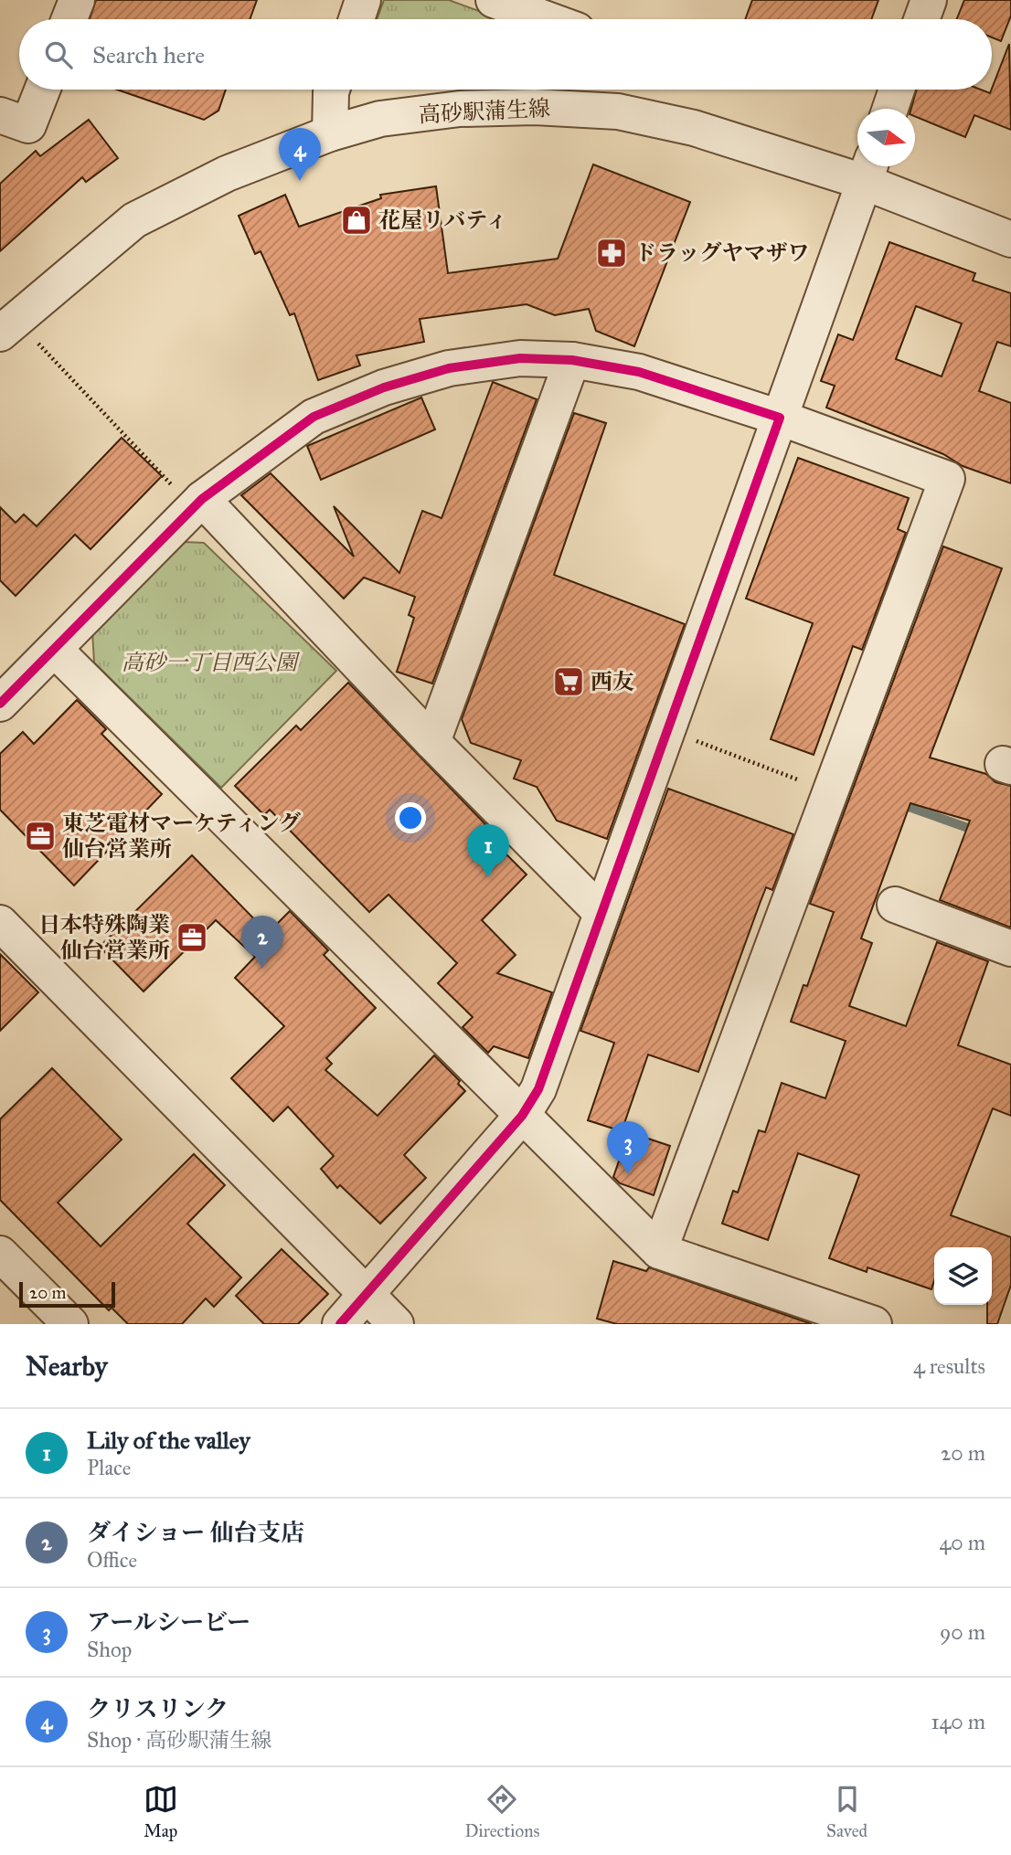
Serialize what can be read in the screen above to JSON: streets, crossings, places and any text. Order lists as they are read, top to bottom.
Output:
{
  "streets": {
    "street": ["高砂駅蒲生線"]
  },
  "parks": ["高砂一丁目西公園"],
  "places": {
    "shop": ["花屋リバティ"],
    "pharmacy": ["ドラッグヤマザワ"],
    "supermarket": ["西友"],
    "office": ["東芝電材マーケティング 仙台営業所", "日本特殊陶業 仙台営業所"]
  },
  "scale_bar": "20 m",
  "north": "right",
  "page": {
    "search": "Search here",
    "pins": [
      "4",
      "1",
      "2",
      "3"
    ],
    "scale": "20 m",
    "heading": ["Nearby", "4 results"],
    "list": [
      {
        "mark": "1",
        "name": "Lily of the valley",
        "note": "Place",
        "value": "20 m"
      },
      {
        "mark": "2",
        "name": "ダイショー 仙台支店",
        "note": "Office",
        "value": "40 m"
      },
      {
        "mark": "3",
        "name": "アールシービー",
        "note": "Shop",
        "value": "90 m"
      },
      {
        "mark": "4",
        "name": "クリスリンク",
        "note": "Shop · 高砂駅蒲生線",
        "value": "140 m"
      }
    ],
    "nav": ["Map", "Directions", "Saved"]
  }
}
